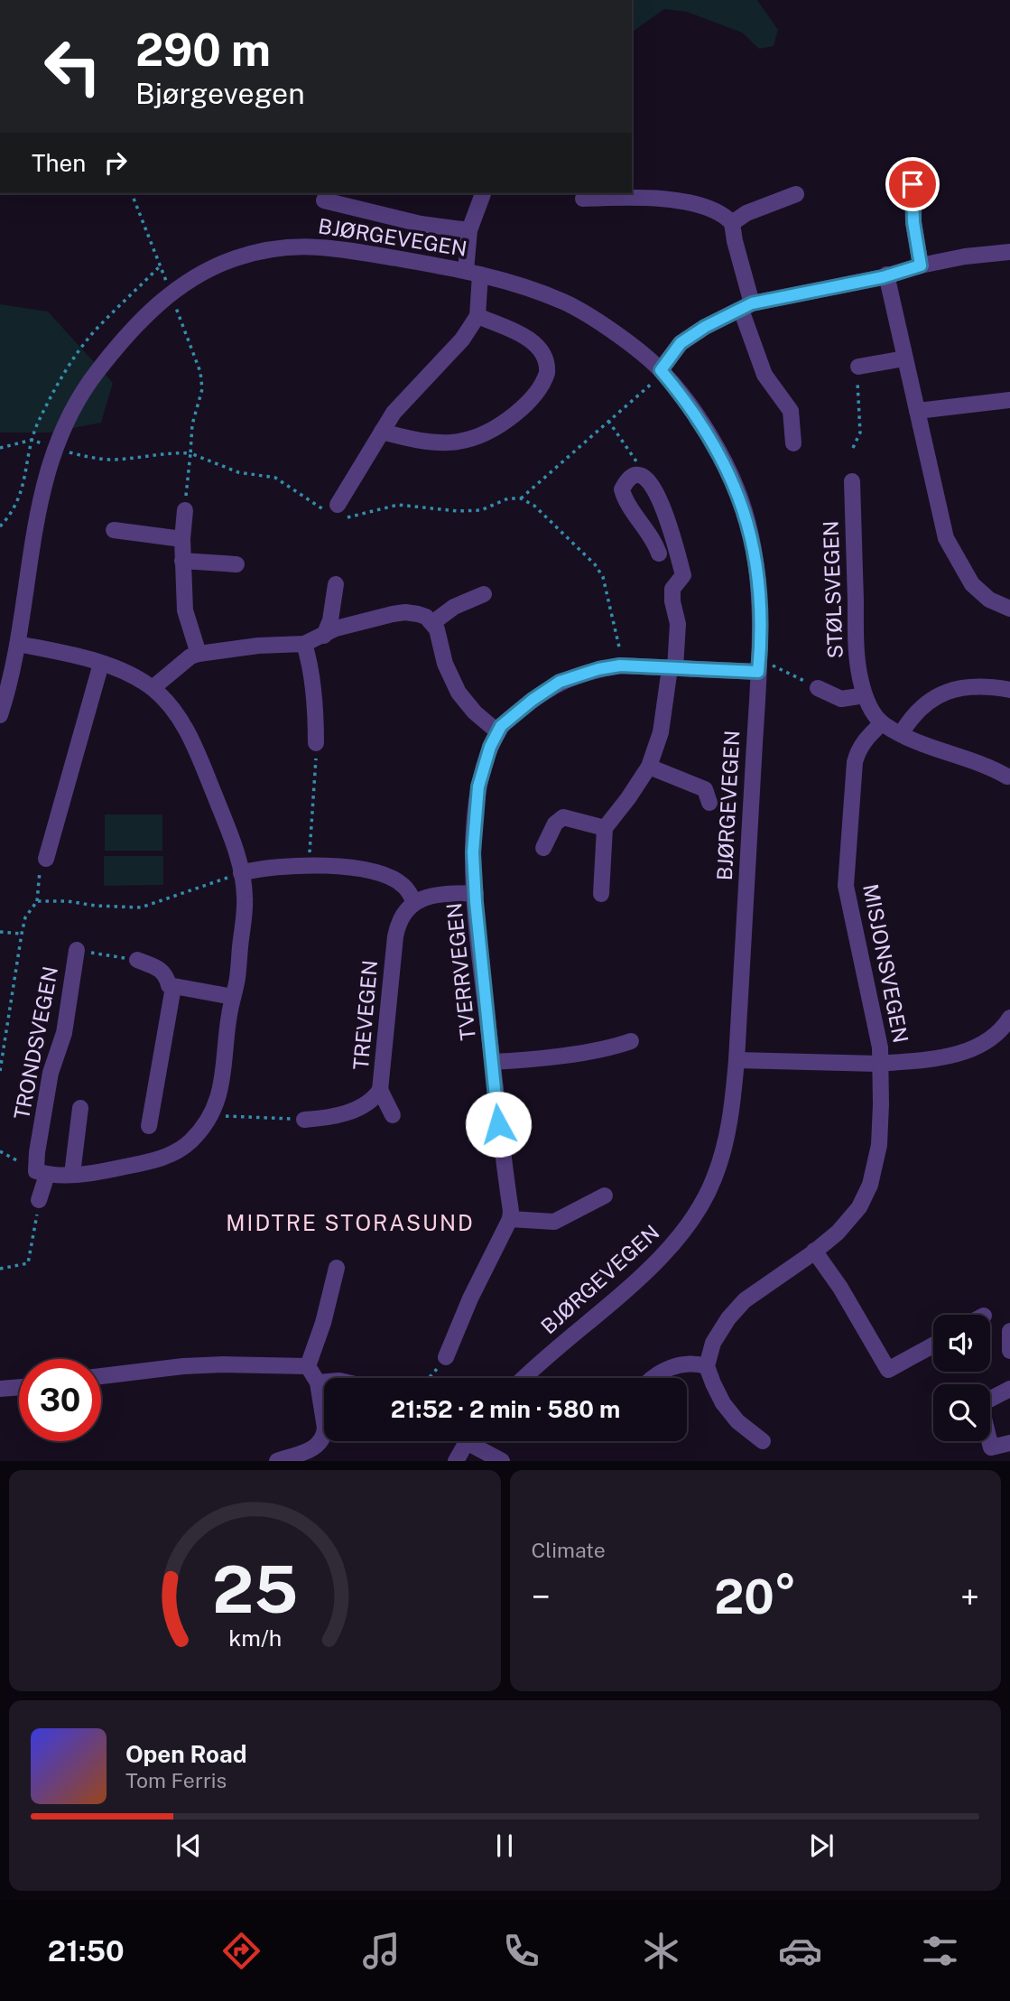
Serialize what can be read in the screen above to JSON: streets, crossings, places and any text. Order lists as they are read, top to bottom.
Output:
{
  "streets": {
    "street": [
      "BJØRGEVEGEN",
      "STØLSVEGEN",
      "MISJONSVEGEN",
      "TVERRVEGEN",
      "TREVEGEN",
      "TRONDSVEGEN"
    ]
  },
  "crossings": [
    ["BJØRGEVEGEN", "MISJONSVEGEN"],
    ["BJØRGEVEGEN", "TVERRVEGEN"],
    ["STØLSVEGEN", "MISJONSVEGEN"]
  ],
  "districts": ["MIDTRE STORASUND"],
  "page": {
    "turn": ["290 m", "Bjørgevegen"],
    "then": "Then",
    "limit": "30",
    "trip": "21:52 · 2 min · 580 m",
    "tile": "Climate",
    "heat": ["−", "20°", "+"],
    "song": ["Open Road", "Tom Ferris"],
    "tabs": "21:50",
    "gauge": ["25", "km/h"]
  }
}
